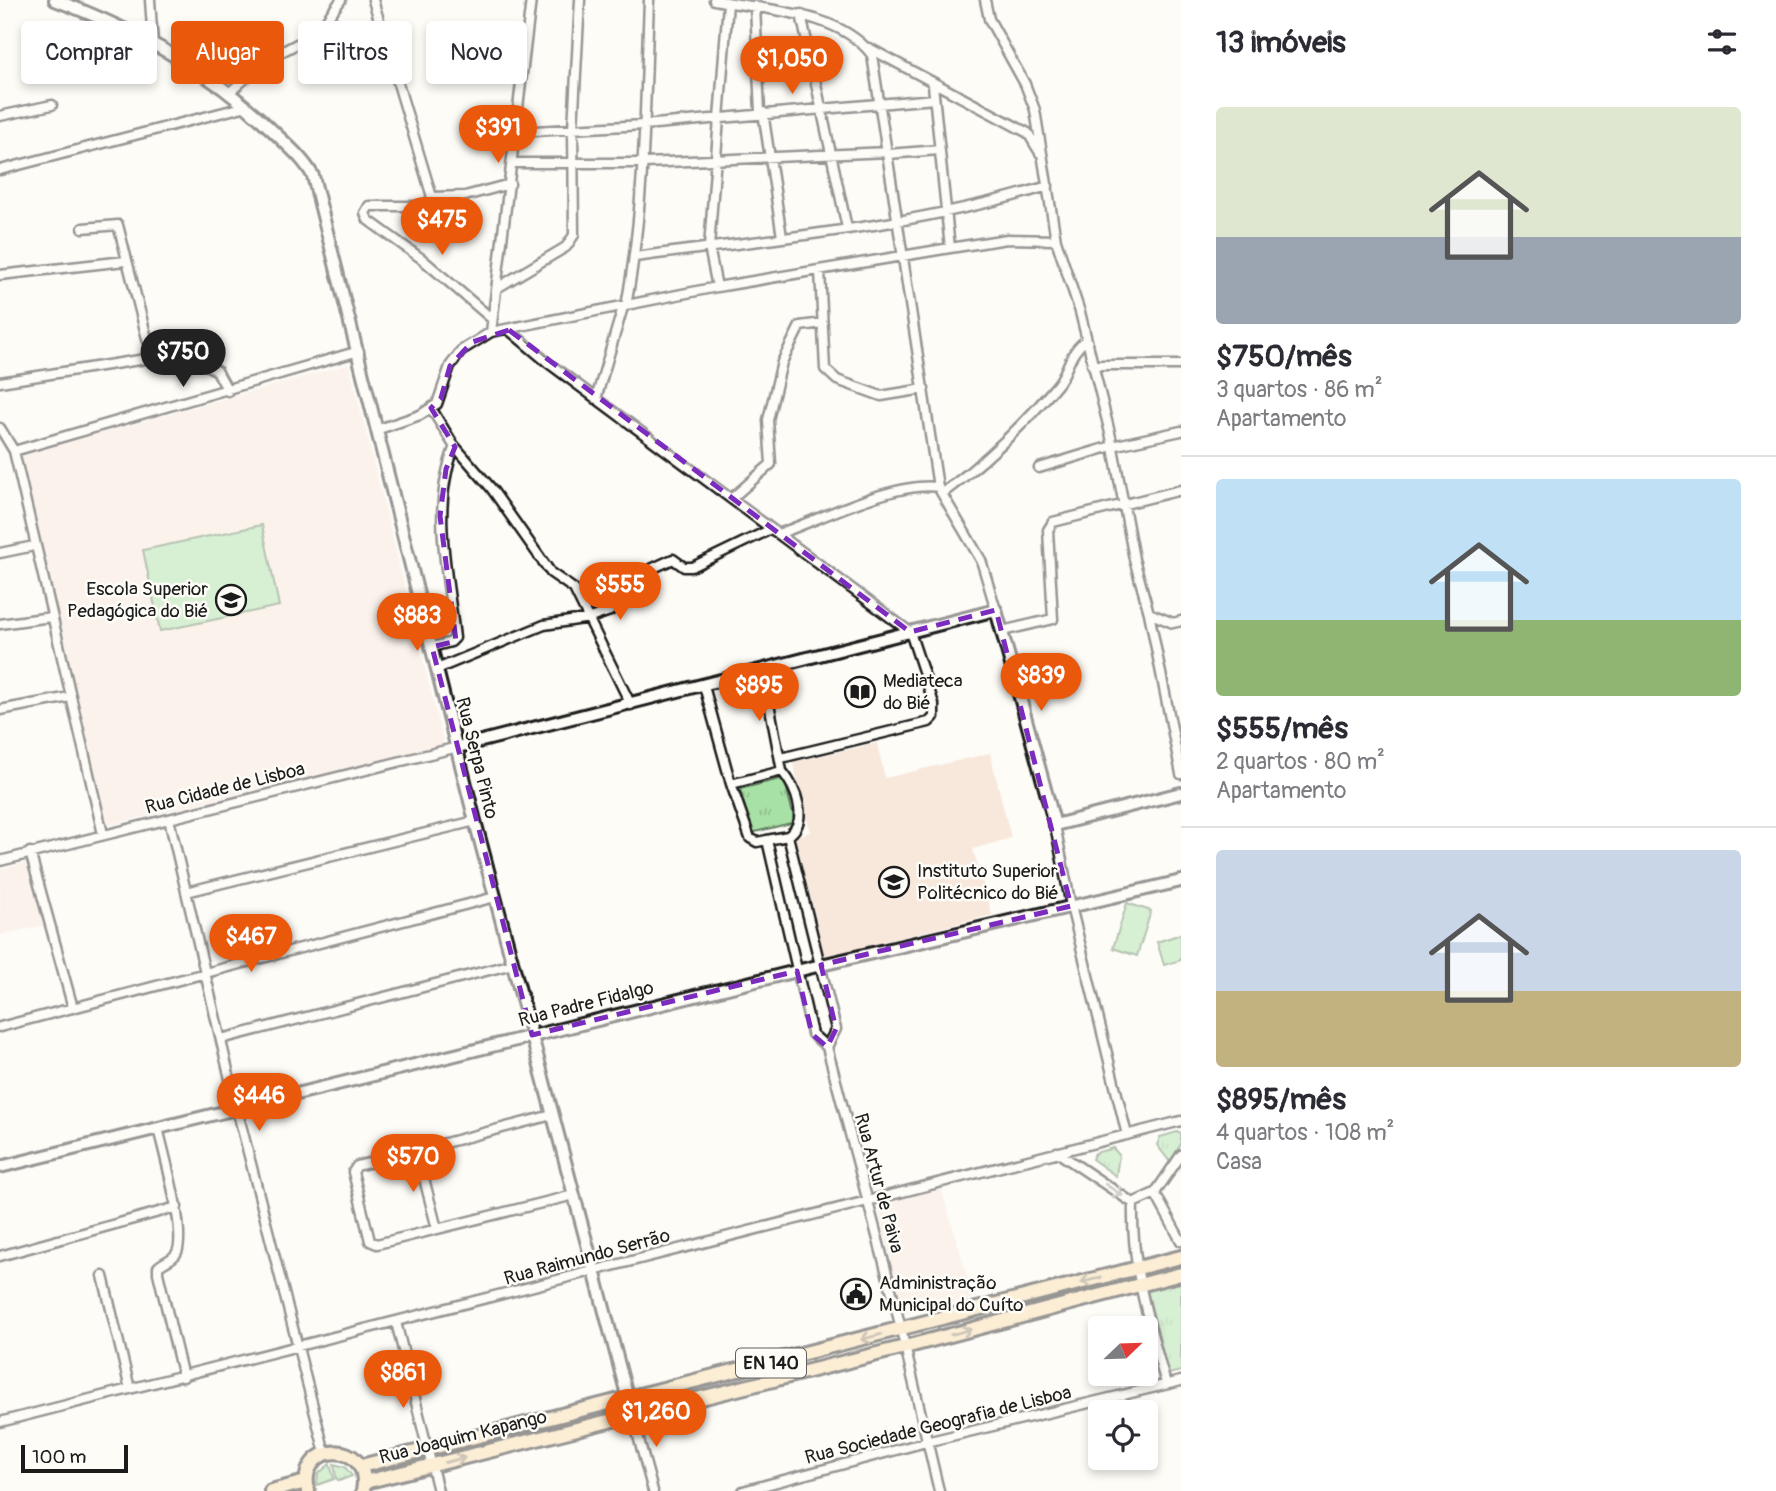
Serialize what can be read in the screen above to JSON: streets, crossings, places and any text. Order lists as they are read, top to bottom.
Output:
{
  "streets": {
    "main road": ["EN 140", "Rua Joaquim Kapango"],
    "street": [
      "Rua Serpa Pinto",
      "Rua Cidade de Lisboa",
      "Rua Padre Fidalgo",
      "Rua Artur de Paiva",
      "Rua Raimundo Serrão",
      "Rua Sociedade Geografia de Lisboa"
    ]
  },
  "crossings": [
    ["Rua Serpa Pinto", "Rua Cidade de Lisboa"],
    ["Rua Serpa Pinto", "Rua Padre Fidalgo"],
    ["Rua Serpa Pinto", "Rua Raimundo Serrão"],
    ["Rua Serpa Pinto", "Rua Joaquim Kapango"],
    ["Rua Artur de Paiva", "Rua Raimundo Serrão"],
    ["Rua Artur de Paiva", "Rua Sociedade Geografia de Lisboa"],
    ["Rua Artur de Paiva", "Rua Joaquim Kapango"],
    ["EN 140", "Rua Joaquim Kapango"]
  ],
  "places": {
    "school or university": ["Escola Superior Pedagógica do Bié", "Instituto Superior Politécnico do Bié"],
    "library": ["Mediateca do Bié"],
    "public building": ["Administração Municipal do Cuíto"]
  },
  "scale_bar": "100 m",
  "north": "top right",
  "page": {
    "heading": "13 imóveis",
    "chip": [
      "Comprar",
      "Alugar",
      "Filtros",
      "Novo"
    ],
    "price": [
      "$1,050",
      "$391",
      "$475",
      "$750",
      "$555",
      "$883",
      "$839",
      "$895",
      "$467",
      "$446",
      "$570",
      "$861",
      "$1,260"
    ],
    "list": [
      {
        "name": "$750/mês",
        "note": "3 quartos · 86 m² · Apartamento"
      },
      {
        "name": "$555/mês",
        "note": "2 quartos · 80 m² · Apartamento"
      },
      {
        "name": "$895/mês",
        "note": "4 quartos · 108 m² · Casa"
      }
    ],
    "scale": "100 m"
  }
}
